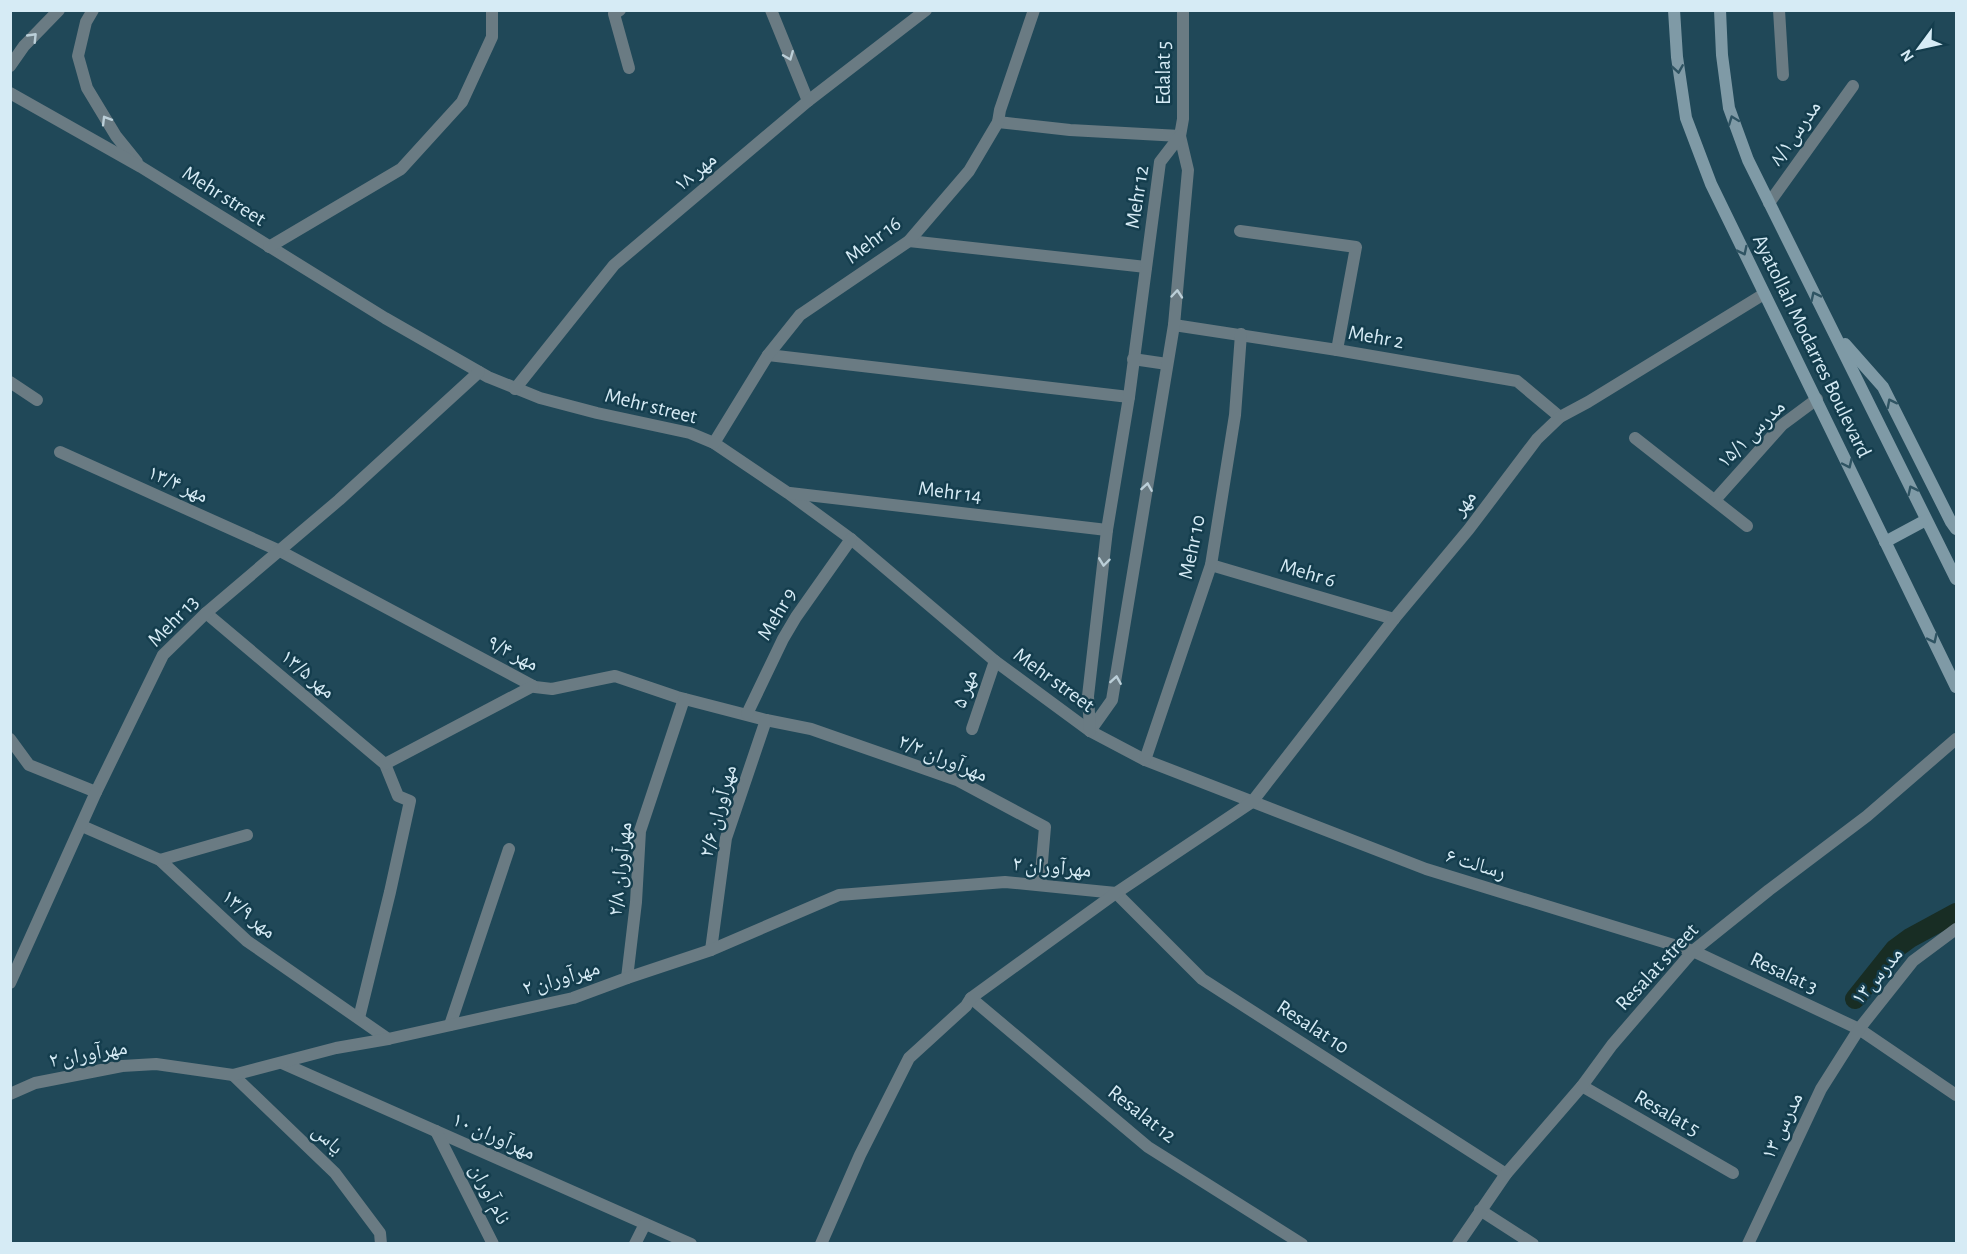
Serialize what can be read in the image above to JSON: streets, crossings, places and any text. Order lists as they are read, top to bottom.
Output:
{
  "streets": {
    "main road": ["Ayatollah Modarres Boulevard"],
    "street": [
      "Edalat 5",
      "مدرس۸/۱",
      "مهر ۱۸",
      "Mehr street",
      "Mehr 12",
      "Mehr 16",
      "Mehr 2",
      "مدرس ۱۵/۱",
      "مهر ۱۳/۴",
      "Mehr 14",
      "مهر",
      "Mehr 10",
      "Mehr 6",
      "Mehr 9",
      "Mehr 13",
      "مهر ۹/۴",
      "مهر ۱۳/۵",
      "مهر ۵",
      "مهرآوران ۲/۲",
      "مهرآوران ۲/۶",
      "رسالت ۶",
      "مهرآوران ۲",
      "مهرآوران ۲/۸",
      "مهر ۱۳/۹",
      "Resalat street",
      "Resalat 3",
      "مدرس۱۳",
      "Resalat 10",
      "Resalat 5",
      "Resalat 12",
      "مدرس ۱۳",
      "مهرآوران ۱۰",
      "یاس",
      "نام آوران"
    ]
  },
  "crossings": [
    ["Edalat 5", "Mehr 12"],
    ["مدرس۸/۱", "Ayatollah Modarres Boulevard"],
    ["مهر ۱۸", "Mehr street"],
    ["Mehr street", "Mehr 12"],
    ["Mehr street", "Mehr 16"],
    ["Mehr street", "Mehr 14"],
    ["Mehr street", "مهر"],
    ["Mehr street", "Mehr 10"],
    ["Mehr street", "Mehr 9"],
    ["Mehr street", "Mehr 13"],
    ["Mehr street", "مهر ۵"],
    ["Mehr street", "رسالت ۶"],
    ["Mehr 12", "Mehr 14"],
    ["Mehr 2", "مهر"],
    ["Mehr 2", "Mehr 10"],
    ["Ayatollah Modarres Boulevard", "مدرس ۱۵/۱"],
    ["Ayatollah Modarres Boulevard", "مهر"],
    ["مهر ۱۳/۴", "Mehr 13"],
    ["مهر ۱۳/۴", "مهر ۹/۴"],
    ["مهر", "Mehr 6"],
    ["مهر", "رسالت ۶"],
    ["مهر", "مهرآوران ۲"],
    ["مهر", "Resalat 10"],
    ["مهر", "Resalat 12"],
    ["Mehr 10", "Mehr 6"],
    ["Mehr 9", "مهر ۹/۴"],
    ["Mehr 13", "مهر ۹/۴"],
    ["Mehr 13", "مهر ۱۳/۵"],
    ["Mehr 13", "مهر ۱۳/۹"],
    ["مهر ۹/۴", "مهرآوران ۲/۲"],
    ["مهر ۹/۴", "مهرآوران ۲/۶"],
    ["مهر ۹/۴", "مهرآوران ۲/۸"],
    ["مهرآوران ۲/۲", "مهرآوران ۲/۶"],
    ["مهرآوران ۲/۲", "مهرآوران ۲"],
    ["مهرآوران ۲/۶", "مهرآوران ۲"],
    ["رسالت ۶", "Resalat street"],
    ["رسالت ۶", "Resalat 3"],
    ["مهرآوران ۲", "مهرآوران ۲/۸"],
    ["مهرآوران ۲", "مهر ۱۳/۹"],
    ["مهرآوران ۲", "Resalat 10"],
    ["مهرآوران ۲", "مهرآوران ۱۰"],
    ["مهرآوران ۲", "یاس"],
    ["Resalat street", "Resalat 3"],
    ["Resalat street", "Resalat 10"],
    ["Resalat street", "Resalat 5"],
    ["Resalat 3", "مدرس۱۳"],
    ["Resalat 3", "مدرس ۱۳"],
    ["مدرس۱۳", "مدرس ۱۳"],
    ["مهرآوران ۱۰", "نام آوران"]
  ],
  "north": "bottom left"
}
